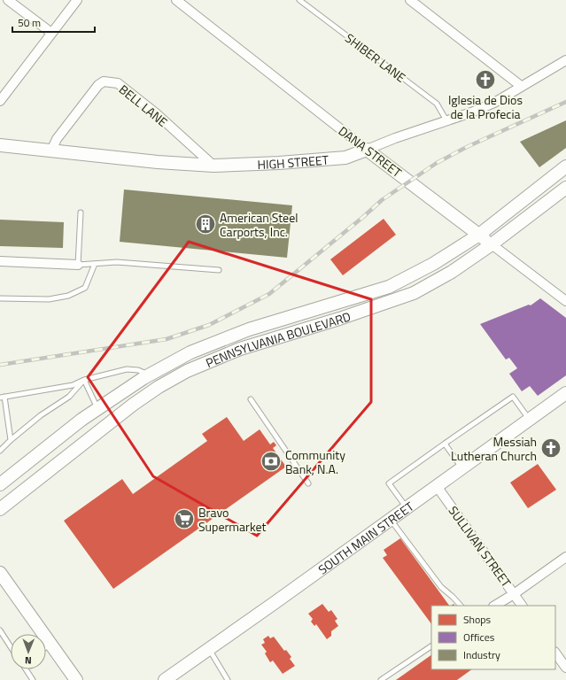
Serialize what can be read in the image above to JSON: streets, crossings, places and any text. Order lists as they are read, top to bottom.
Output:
{
  "streets": {
    "main road": [
      "DANA STREET",
      "HIGH STREET",
      "PENNSYLVANIA BOULEVARD",
      "SOUTH MAIN STREET"
    ],
    "street": ["BELL LANE", "SULLIVAN STREET"],
    "lane": ["SHIBER LANE"]
  },
  "crossings": [
    ["SHIBER LANE", "HIGH STREET"],
    ["BELL LANE", "HIGH STREET"],
    ["DANA STREET", "HIGH STREET"],
    ["DANA STREET", "PENNSYLVANIA BOULEVARD"],
    ["SOUTH MAIN STREET", "SULLIVAN STREET"]
  ],
  "places": {
    "church": ["Iglesia de Dios de la Profecia", "Messiah Lutheran Church"],
    "building": ["American Steel Carports, Inc."],
    "bank": ["Community Bank, N.A."],
    "supermarket": ["Bravo Supermarket"]
  },
  "legend": ["Shops", "Offices", "Industry"],
  "scale_bar": "50 m",
  "north": "bottom"
}
